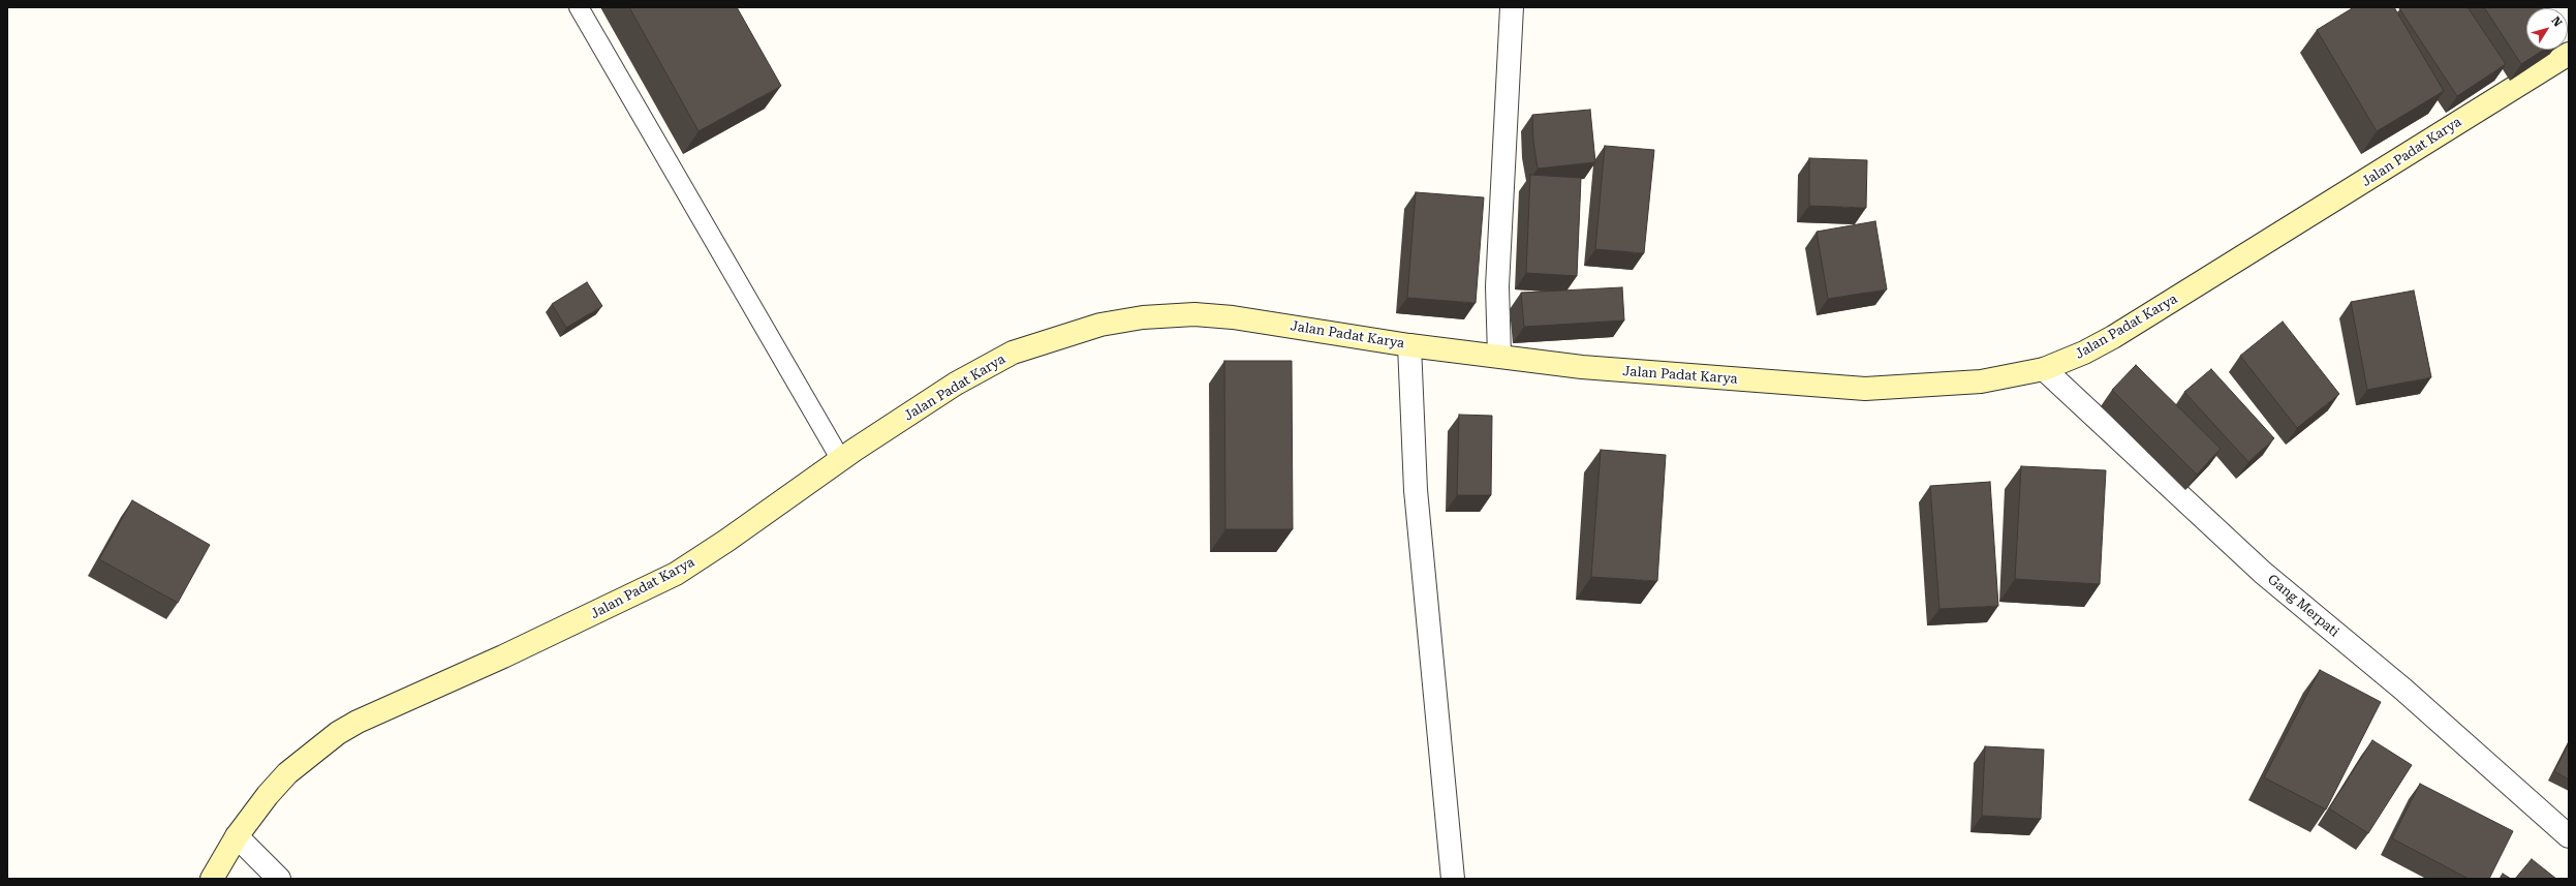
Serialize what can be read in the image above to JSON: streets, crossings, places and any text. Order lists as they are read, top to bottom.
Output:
{
  "streets": {
    "main road": ["Jalan Padat Karya"],
    "street": ["Gang Merpati"]
  },
  "crossings": [
    ["Jalan Padat Karya", "Gang Merpati"]
  ],
  "north": "top right"
}
